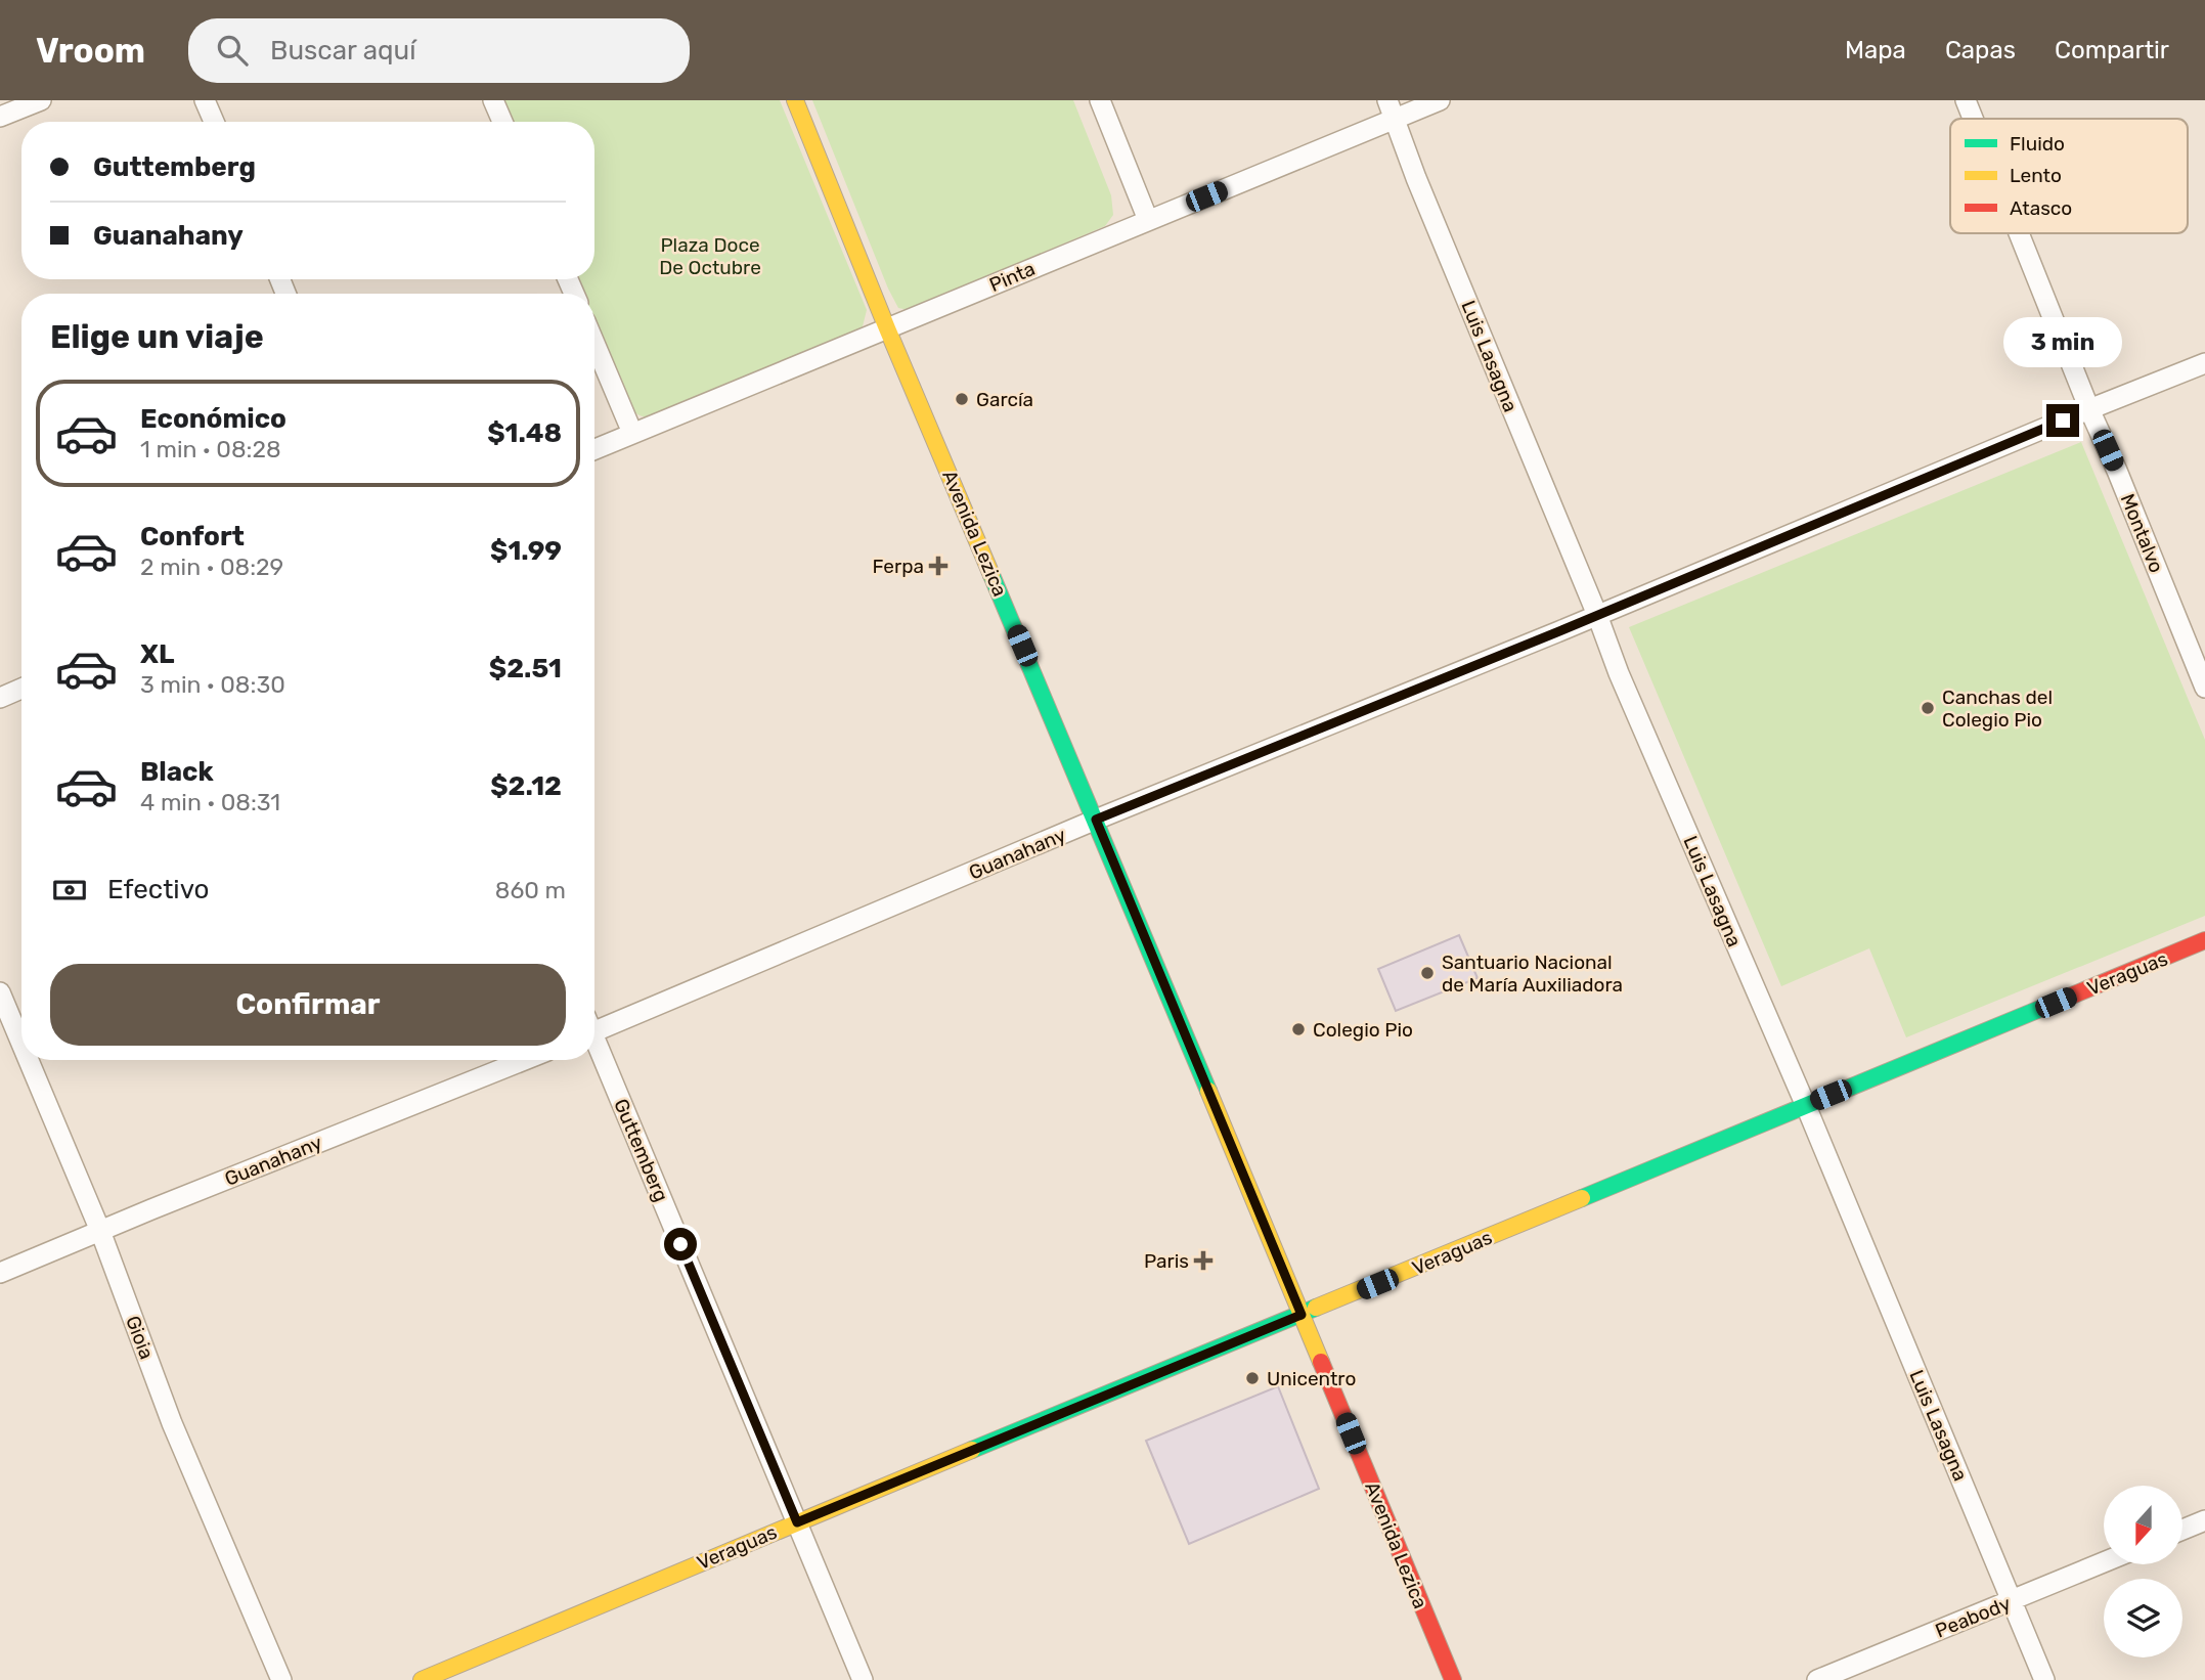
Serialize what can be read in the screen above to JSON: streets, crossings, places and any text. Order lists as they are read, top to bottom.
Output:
{
  "streets": {
    "street": [
      "Pinta",
      "Luis Lasagna",
      "Avenida Lezica",
      "Montalvo",
      "Guanahany",
      "Veraguas",
      "Guttemberg",
      "Gioia",
      "Peabody"
    ]
  },
  "crossings": [
    ["Pinta", "Luis Lasagna"],
    ["Pinta", "Avenida Lezica"],
    ["Luis Lasagna", "Guanahany"],
    ["Luis Lasagna", "Veraguas"],
    ["Luis Lasagna", "Peabody"],
    ["Avenida Lezica", "Guanahany"],
    ["Avenida Lezica", "Veraguas"],
    ["Montalvo", "Guanahany"],
    ["Guanahany", "Gioia"],
    ["Veraguas", "Guttemberg"]
  ],
  "parks": ["Plaza Doce De Octubre"],
  "places": {
    "other": [
      "García",
      "Canchas del Colegio Pio",
      "Santuario Nacional de María Auxiliadora",
      "Colegio Pio",
      "Unicentro"
    ],
    "health": ["Ferpa", "Paris"]
  },
  "legend": ["Fluido", "Lento", "Atasco"],
  "north": "bottom",
  "page": {
    "header": "Vroom",
    "search": "Buscar aquí",
    "nav": ["Mapa", "Capas", "Compartir"],
    "banner": ["Guttemberg", "Guanahany"],
    "heading": "Elige un viaje",
    "bubble": "3 min",
    "list": [
      {
        "name": "Económico",
        "note": "1 min · 08:28",
        "value": "$1.48"
      },
      {
        "name": "Confort",
        "note": "2 min · 08:29",
        "value": "$1.99"
      },
      {
        "name": "XL",
        "note": "3 min · 08:30",
        "value": "$2.51"
      },
      {
        "name": "Black",
        "note": "4 min · 08:31",
        "value": "$2.12"
      }
    ],
    "pay": ["Efectivo", "860 m"],
    "buttons": "Confirmar"
  }
}
